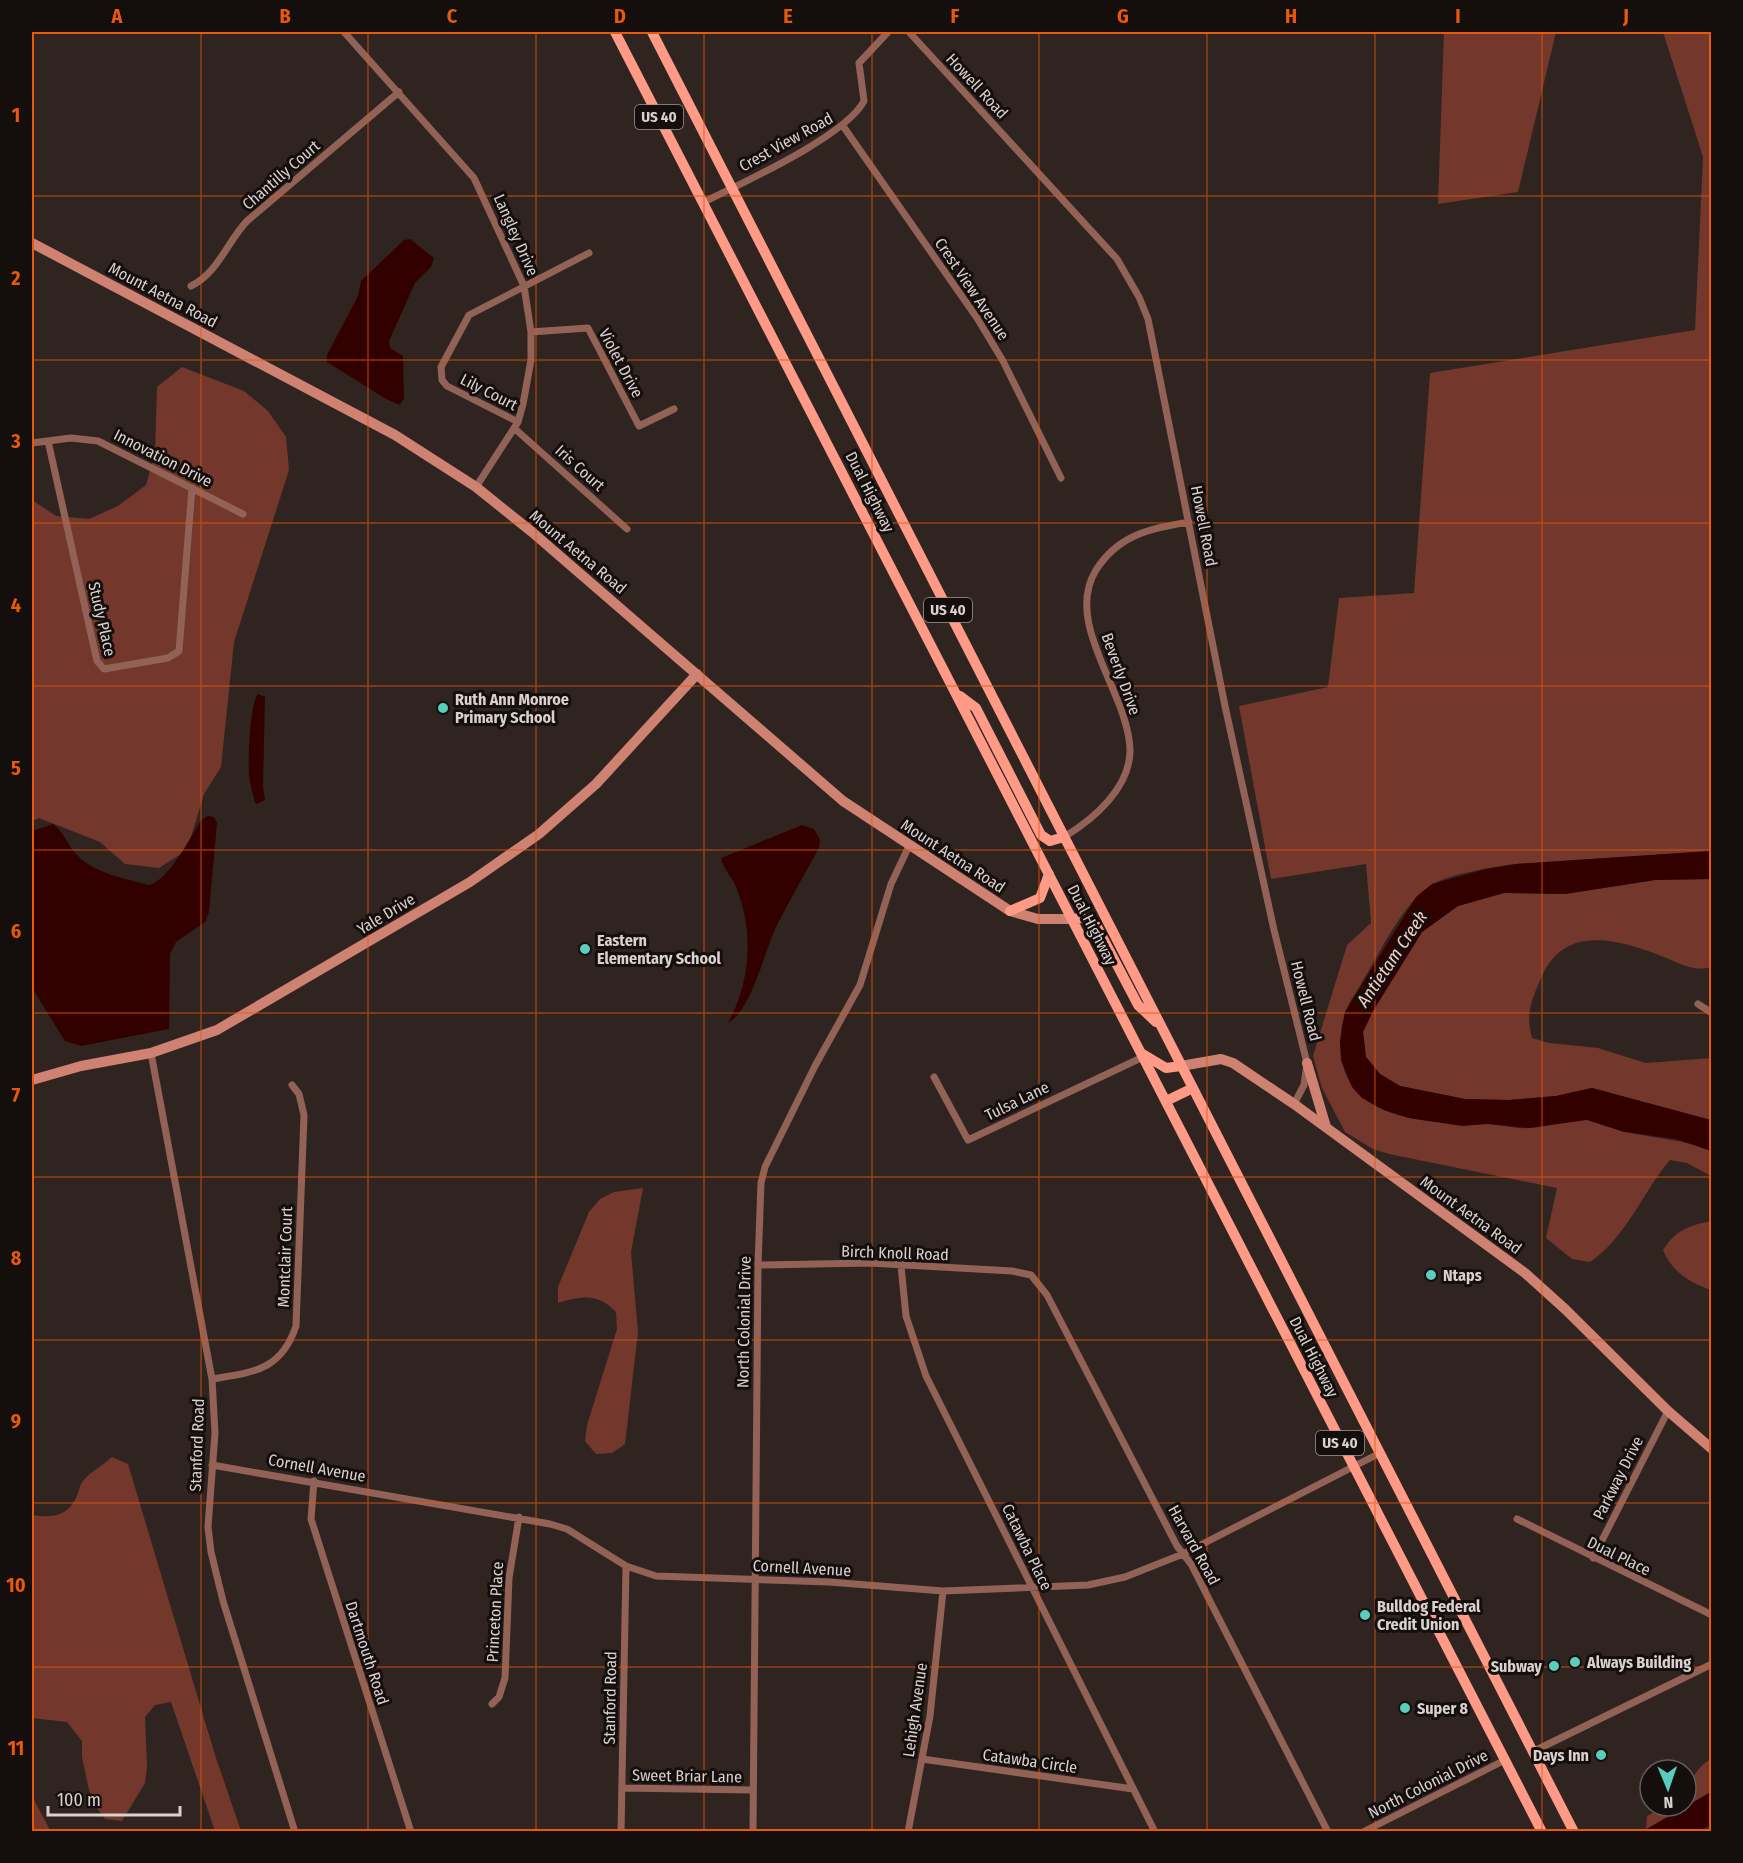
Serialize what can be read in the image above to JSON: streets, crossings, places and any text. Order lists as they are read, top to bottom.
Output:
{
  "streets": {
    "main road": ["US 40", "Dual Highway"],
    "street": [
      "Howell Road",
      "Crest View Road",
      "Chantilly Court",
      "Langley Drive",
      "Crest View Avenue",
      "Mount Aetna Road",
      "Violet Drive",
      "Lily Court",
      "Innovation Drive",
      "Iris Court",
      "Study Place",
      "Beverly Drive",
      "Yale Drive",
      "Tulsa Lane",
      "Birch Knoll Road",
      "Montclair Court",
      "North Colonial Drive",
      "Stanford Road",
      "Cornell Avenue",
      "Parkway Drive",
      "Harvard Road",
      "Catawba Place",
      "Dual Place",
      "Princeton Place",
      "Dartmouth Road",
      "Lehigh Avenue",
      "Catawba Circle",
      "Sweet Briar Lane"
    ]
  },
  "crossings": [
    ["Howell Road", "Mount Aetna Road"],
    ["Howell Road", "Beverly Drive"],
    ["Crest View Road", "Crest View Avenue"],
    ["Crest View Road", "Dual Highway"],
    ["Chantilly Court", "Langley Drive"],
    ["Langley Drive", "Mount Aetna Road"],
    ["Langley Drive", "Violet Drive"],
    ["Langley Drive", "Lily Court"],
    ["Langley Drive", "Iris Court"],
    ["Mount Aetna Road", "Dual Highway"],
    ["Mount Aetna Road", "Yale Drive"],
    ["Mount Aetna Road", "North Colonial Drive"],
    ["Mount Aetna Road", "Parkway Drive"],
    ["Lily Court", "Iris Court"],
    ["Innovation Drive", "Study Place"],
    ["Dual Highway", "Beverly Drive"],
    ["Dual Highway", "Tulsa Lane"],
    ["Dual Highway", "North Colonial Drive"],
    ["Dual Highway", "Cornell Avenue"],
    ["Yale Drive", "Stanford Road"],
    ["Birch Knoll Road", "North Colonial Drive"],
    ["Birch Knoll Road", "Harvard Road"],
    ["Birch Knoll Road", "Catawba Place"],
    ["Montclair Court", "Stanford Road"],
    ["North Colonial Drive", "Cornell Avenue"],
    ["North Colonial Drive", "Sweet Briar Lane"],
    ["Stanford Road", "Cornell Avenue"],
    ["Stanford Road", "Sweet Briar Lane"],
    ["Cornell Avenue", "Harvard Road"],
    ["Cornell Avenue", "Catawba Place"],
    ["Cornell Avenue", "Princeton Place"],
    ["Cornell Avenue", "Dartmouth Road"],
    ["Cornell Avenue", "Lehigh Avenue"],
    ["Parkway Drive", "Dual Place"],
    ["Catawba Place", "Catawba Circle"],
    ["Lehigh Avenue", "Catawba Circle"]
  ],
  "water": ["Antietam Creek"],
  "places": [
    "Ruth Ann Monroe Primary School",
    "Eastern Elementary School",
    "Ntaps",
    "Bulldog Federal Credit Union",
    "Always Building",
    "Subway",
    "Super 8",
    "Days Inn"
  ],
  "scale_bar": "100 m",
  "north": "bottom",
  "grid": {
    "columns": [
      "A",
      "B",
      "C",
      "D",
      "E",
      "F",
      "G",
      "H",
      "I",
      "J"
    ],
    "rows": [
      "1",
      "2",
      "3",
      "4",
      "5",
      "6",
      "7",
      "8",
      "9",
      "10",
      "11"
    ]
  }
}
